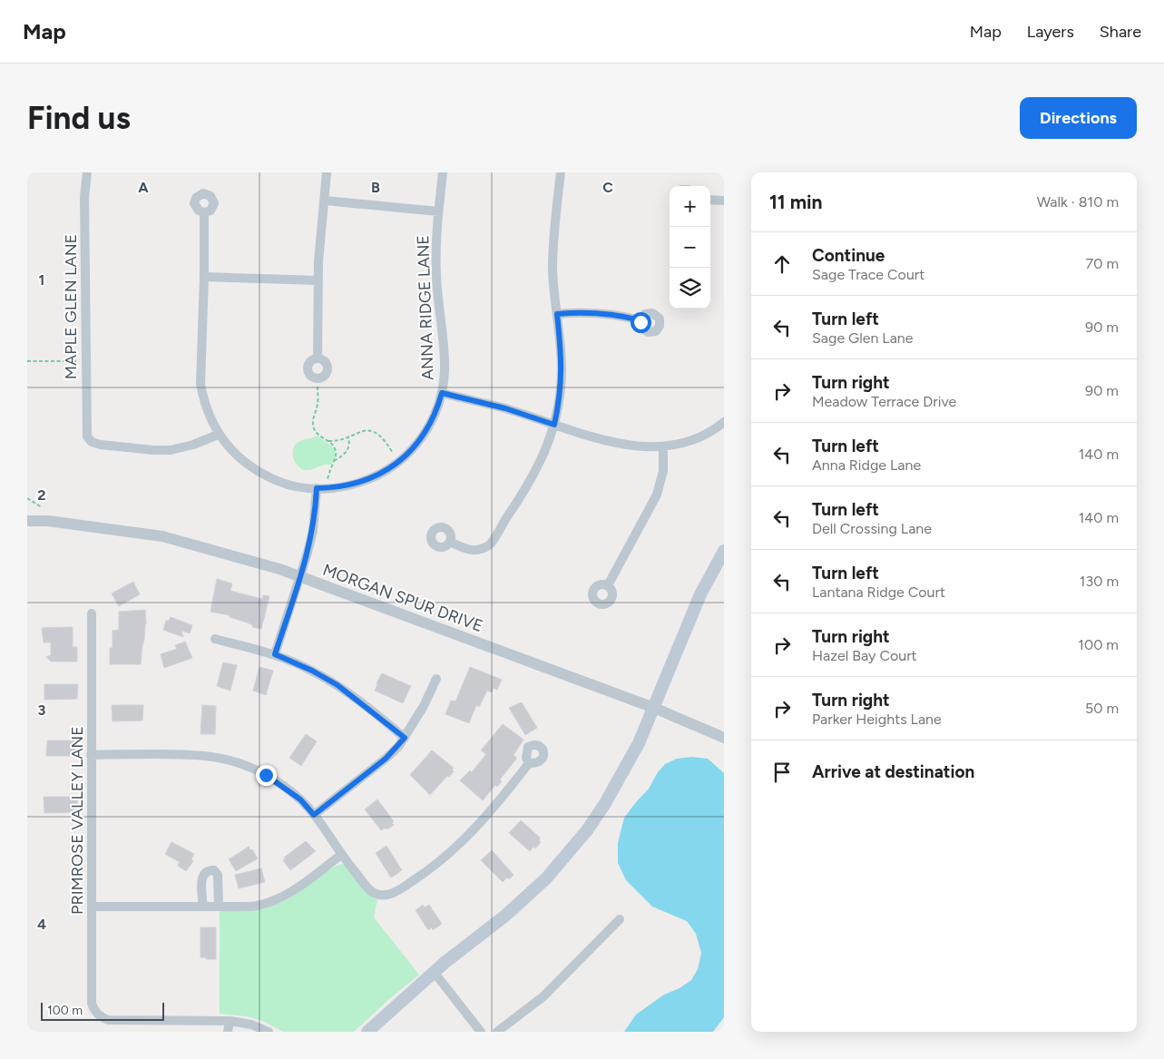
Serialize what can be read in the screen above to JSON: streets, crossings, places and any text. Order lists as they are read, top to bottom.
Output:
{
  "streets": {
    "street": [
      "MAPLE GLEN LANE",
      "ANNA RIDGE LANE",
      "MORGAN SPUR DRIVE",
      "PRIMROSE VALLEY LANE"
    ]
  },
  "crossings": [
    ["MAPLE GLEN LANE", "ANNA RIDGE LANE"]
  ],
  "scale_bar": "100 m",
  "page": {
    "header": "Map",
    "nav": ["Map", "Layers", "Share"],
    "buttons": "Directions",
    "title": "Find us",
    "heading": ["11 min", "Walk · 810 m"],
    "map_buttons": ["+", "−"],
    "list": [
      ["Continue", "Sage Trace Court", "70 m"],
      ["Turn left", "Sage Glen Lane", "90 m"],
      ["Turn right", "Meadow Terrace Drive", "90 m"],
      ["Turn left", "Anna Ridge Lane", "140 m"],
      ["Turn left", "Dell Crossing Lane", "140 m"],
      ["Turn left", "Lantana Ridge Court", "130 m"],
      ["Turn right", "Hazel Bay Court", "100 m"],
      ["Turn right", "Parker Heights Lane", "50 m"],
      "Arrive at destination"
    ],
    "scale": "100 m"
  },
  "grid": {
    "columns": ["A", "B", "C"],
    "rows": [
      "1",
      "2",
      "3",
      "4"
    ]
  }
}
